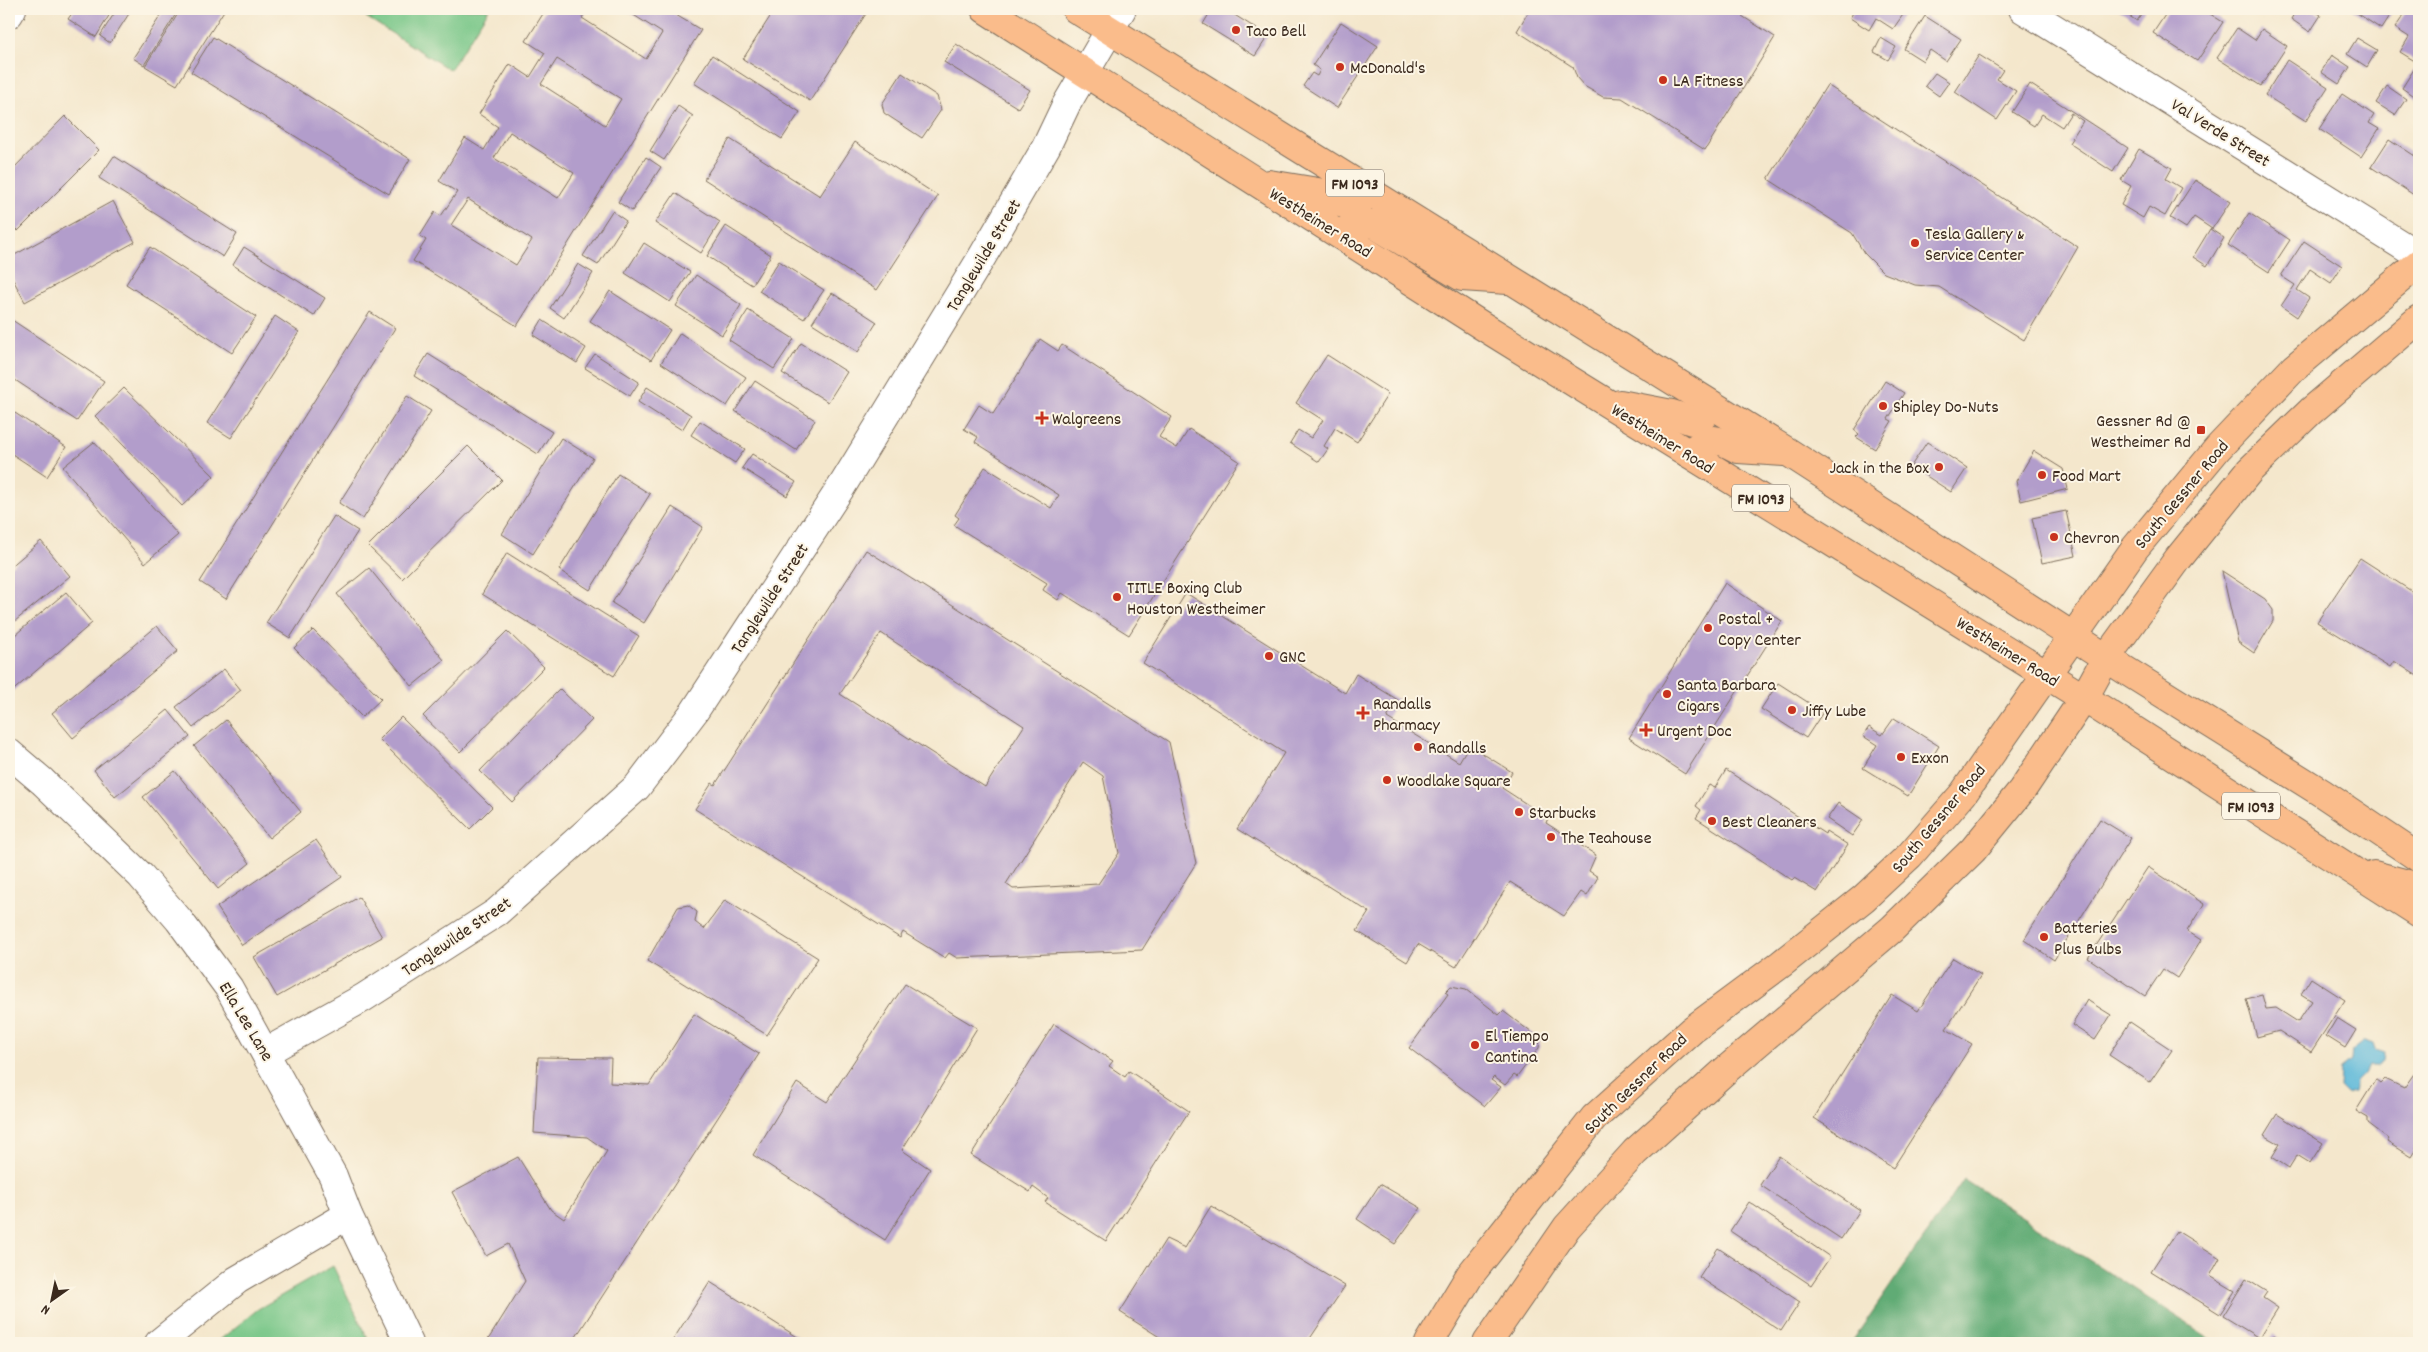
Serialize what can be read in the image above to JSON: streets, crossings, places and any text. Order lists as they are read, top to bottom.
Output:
{
  "streets": {
    "main road": ["FM 1093", "Westheimer Road", "South Gessner Road"],
    "street": ["Val Verde Street", "Tanglewilde Street", "Ella Lee Lane"]
  },
  "crossings": [
    ["FM 1093", "Tanglewilde Street"],
    ["FM 1093", "South Gessner Road"],
    ["Westheimer Road", "Tanglewilde Street"],
    ["Westheimer Road", "South Gessner Road"],
    ["Tanglewilde Street", "Ella Lee Lane"]
  ],
  "places": {
    "other": [
      "Taco Bell",
      "McDonald's",
      "LA Fitness",
      "Tesla Gallery & Service Center",
      "Shipley Do-Nuts",
      "Jack in the Box",
      "Food Mart",
      "Chevron",
      "TITLE Boxing Club Houston Westheimer",
      "Postal + Copy Center",
      "GNC",
      "Santa Barbara Cigars",
      "Jiffy Lube",
      "Randalls",
      "Exxon",
      "Woodlake Square",
      "Starbucks",
      "Best Cleaners",
      "The Teahouse",
      "Batteries Plus Bulbs",
      "El Tiempo Cantina"
    ],
    "health": ["Walgreens", "Randalls Pharmacy", "Urgent Doc"],
    "transit": ["Gessner Rd @ Westheimer Rd"]
  },
  "north": "bottom left"
}
